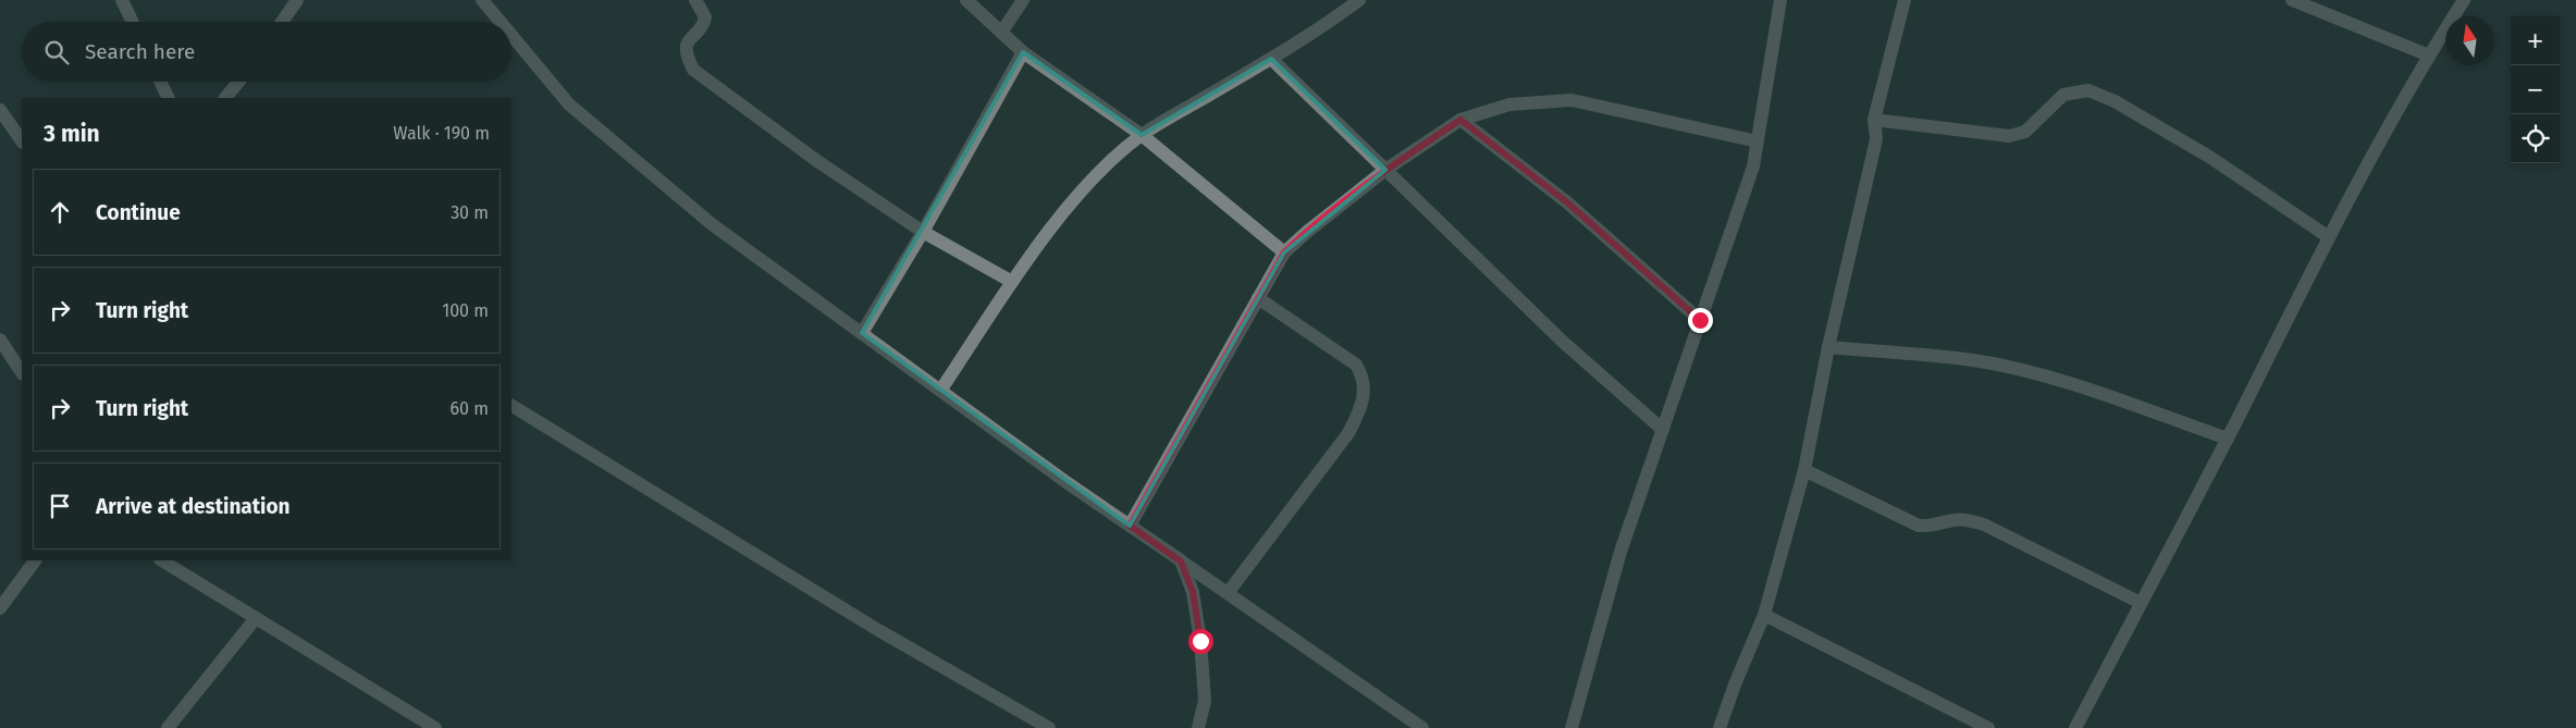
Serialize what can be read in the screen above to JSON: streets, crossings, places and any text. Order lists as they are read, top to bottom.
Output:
{
  "north": "top",
  "page": {
    "map_buttons": ["+", "−"],
    "search": "Search here",
    "heading": ["3 min", "Walk · 190 m"],
    "list": [
      ["Continue", "30 m"],
      ["Turn right", "100 m"],
      ["Turn right", "60 m"],
      "Arrive at destination"
    ]
  }
}
